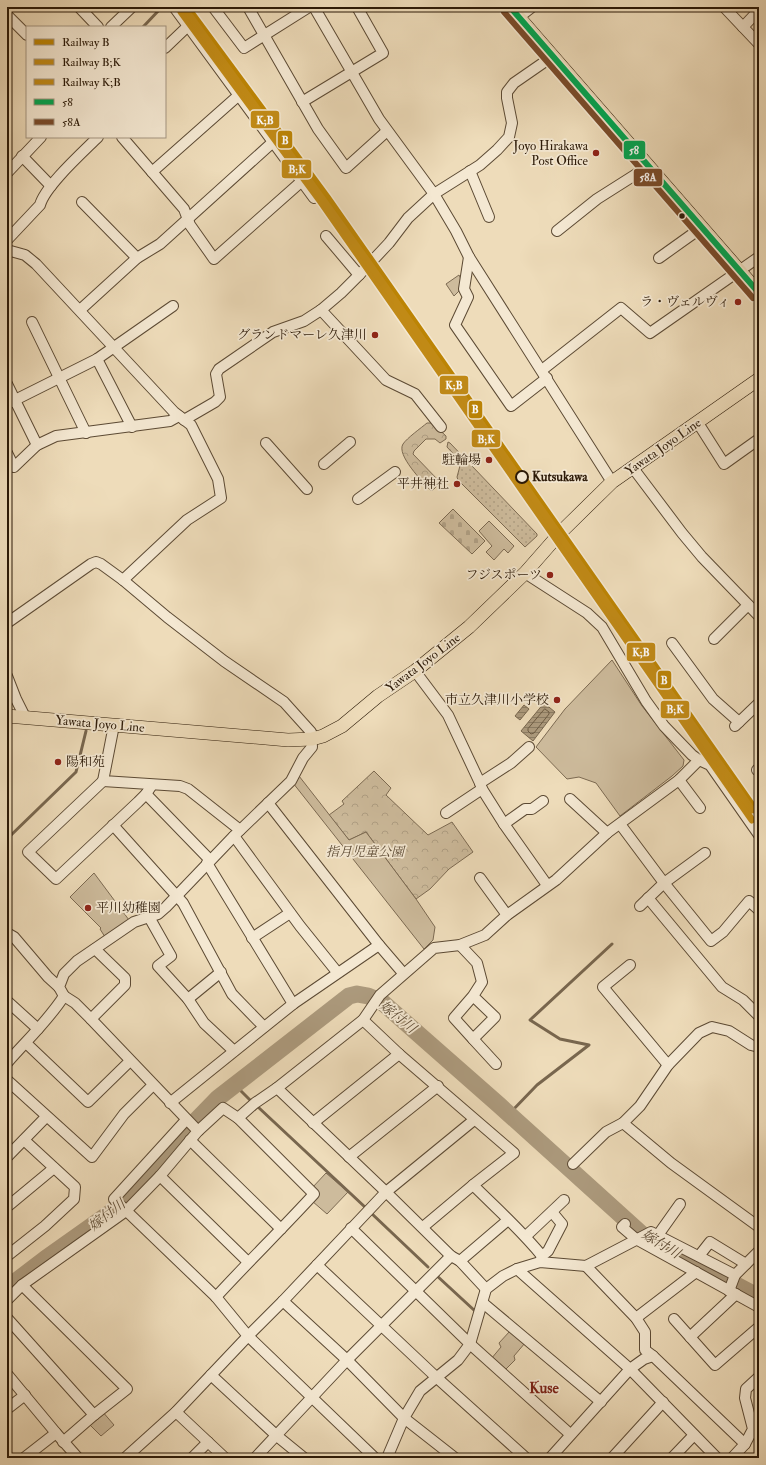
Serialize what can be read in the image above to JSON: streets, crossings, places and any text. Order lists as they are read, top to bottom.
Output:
{
  "streets": {
    "main road": ["Yawata Joyo Line"]
  },
  "districts": ["Kuse"],
  "water": ["嫁付川"],
  "parks": ["指月児童公園"],
  "places": [
    "Joyo Hirakawa Post Office",
    "ラ・ヴェルヴィ",
    "グランドマーレ久津川",
    "駐輪場",
    "Kutsukawa",
    "平井神社",
    "フジスポーツ",
    "市立久津川小学校",
    "陽和苑",
    "平川幼稚園"
  ],
  "lines": [
    "rail line B",
    "transit line 58",
    "rail line B;K",
    "rail line K;B",
    "transit line 58A"
  ],
  "legend": [
    "Railway B",
    "Railway B;K",
    "Railway K;B",
    "58",
    "58A"
  ]
}
